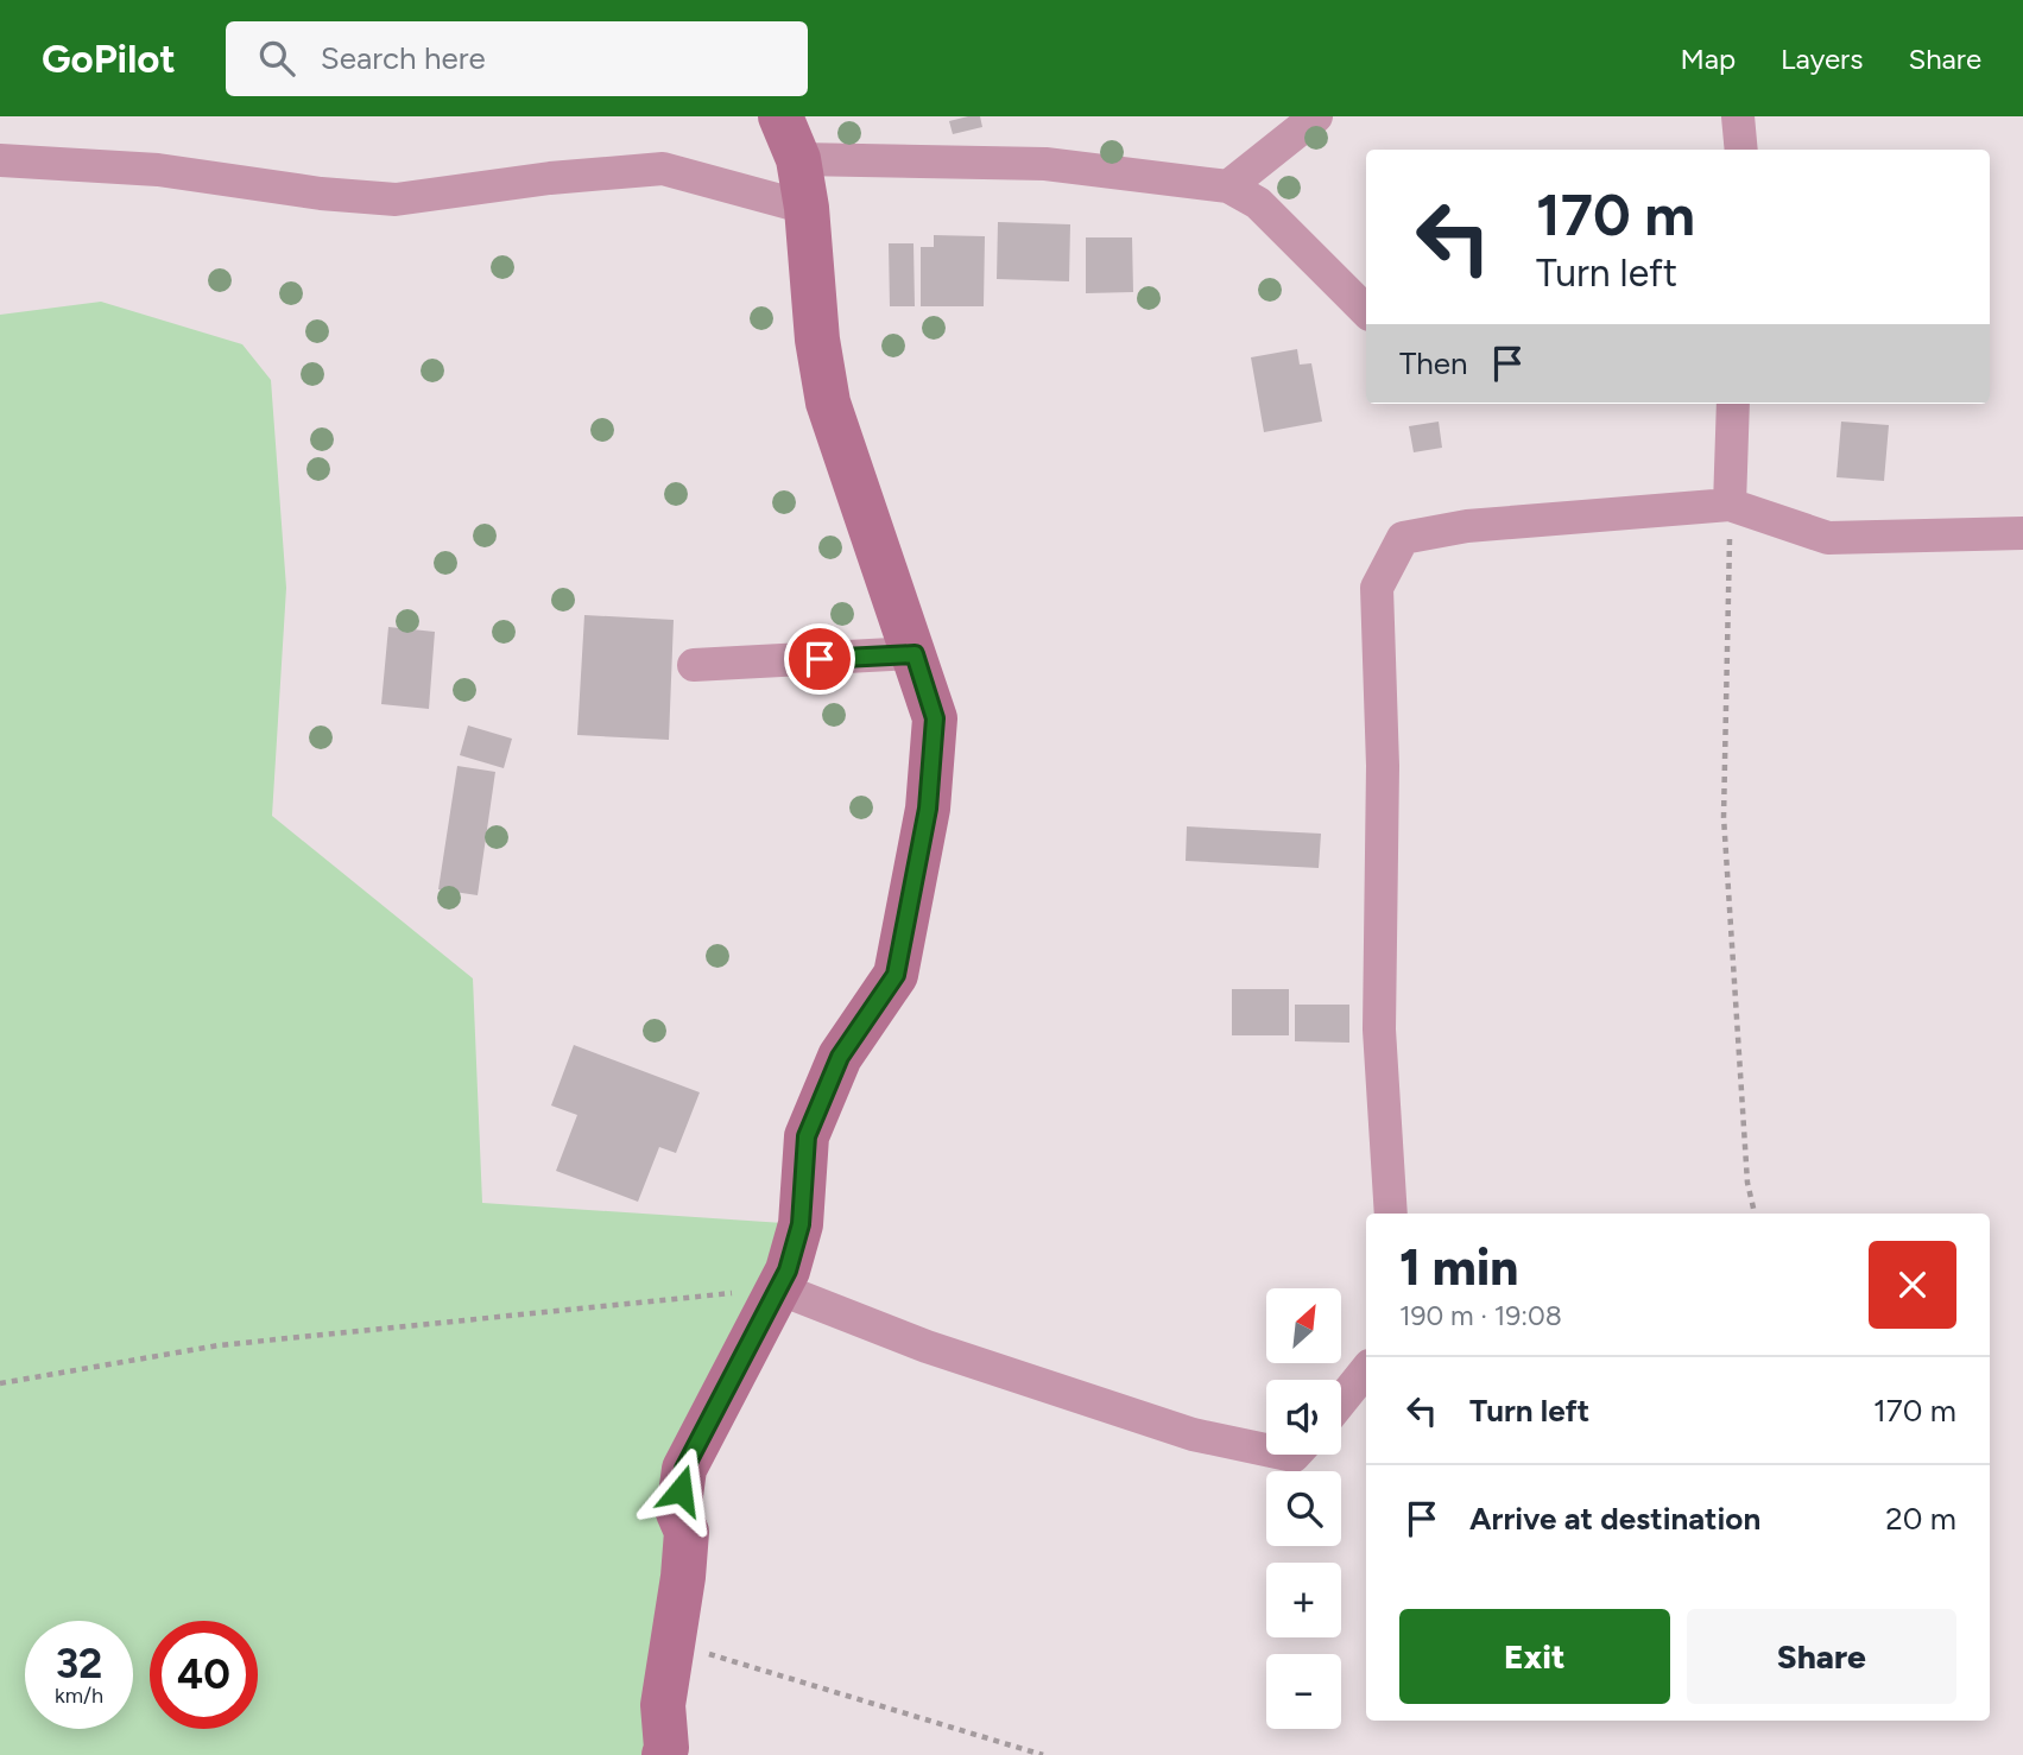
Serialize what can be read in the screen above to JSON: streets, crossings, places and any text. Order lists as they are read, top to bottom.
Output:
{
  "north": "top right",
  "page": {
    "header": "GoPilot",
    "search": "Search here",
    "nav": ["Map", "Layers", "Share"],
    "turn": ["170 m", "Turn left"],
    "then": "Then",
    "heading": ["1 min", "190 m · 19:08"],
    "map_buttons": ["+", "−"],
    "list": [
      {
        "name": "Turn left",
        "value": "170 m"
      },
      {
        "name": "Arrive at destination",
        "value": "20 m"
      }
    ],
    "buttons": ["Exit", "Share"],
    "speed": "32 km/h",
    "limit": "40"
  }
}
